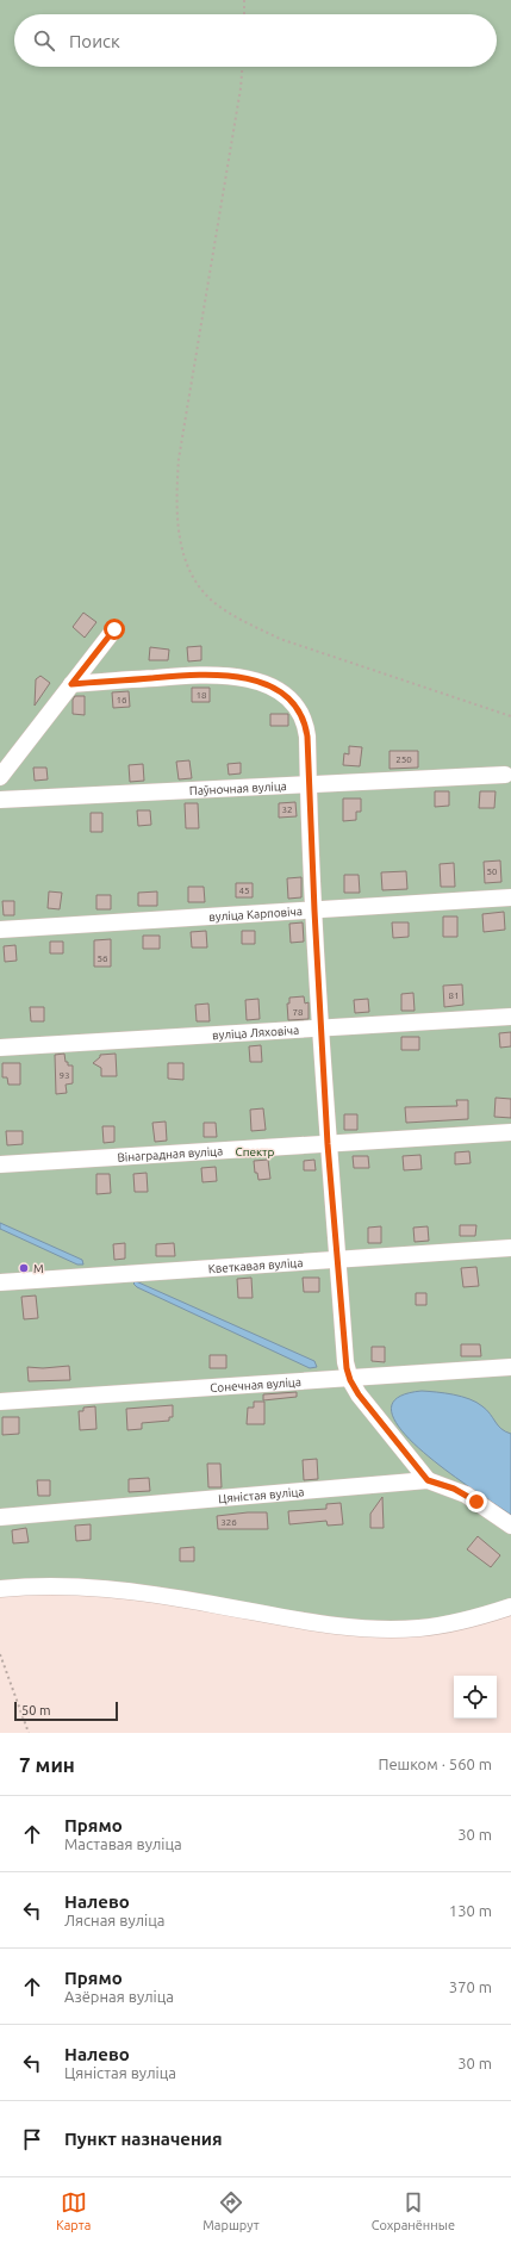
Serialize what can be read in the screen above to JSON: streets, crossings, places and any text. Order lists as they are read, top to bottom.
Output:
{
  "streets": {
    "street": [
      "Паўночная вуліца",
      "вуліца Карповіча",
      "вуліца Ляховіча",
      "Вінаградная вуліца",
      "Кветкавая вуліца",
      "Сонечная вуліца",
      "Цяністая вуліца"
    ]
  },
  "parks": ["Спектр"],
  "places": ["М"],
  "house_numbers": [
    "18",
    "16",
    "250",
    "32",
    "50",
    "45",
    "56",
    "81",
    "78",
    "93",
    "326"
  ],
  "scale_bar": "50 m",
  "page": {
    "search": "Поиск",
    "scale": "50 m",
    "heading": ["7 мин", "Пешком · 560 m"],
    "list": [
      ["Прямо", "Маставая вуліца", "30 m"],
      ["Налево", "Лясная вуліца", "130 m"],
      ["Прямо", "Азёрная вуліца", "370 m"],
      ["Налево", "Цяністая вуліца", "30 m"],
      "Пункт назначения"
    ],
    "nav": ["Карта", "Маршрут", "Сохранённые"]
  }
}
